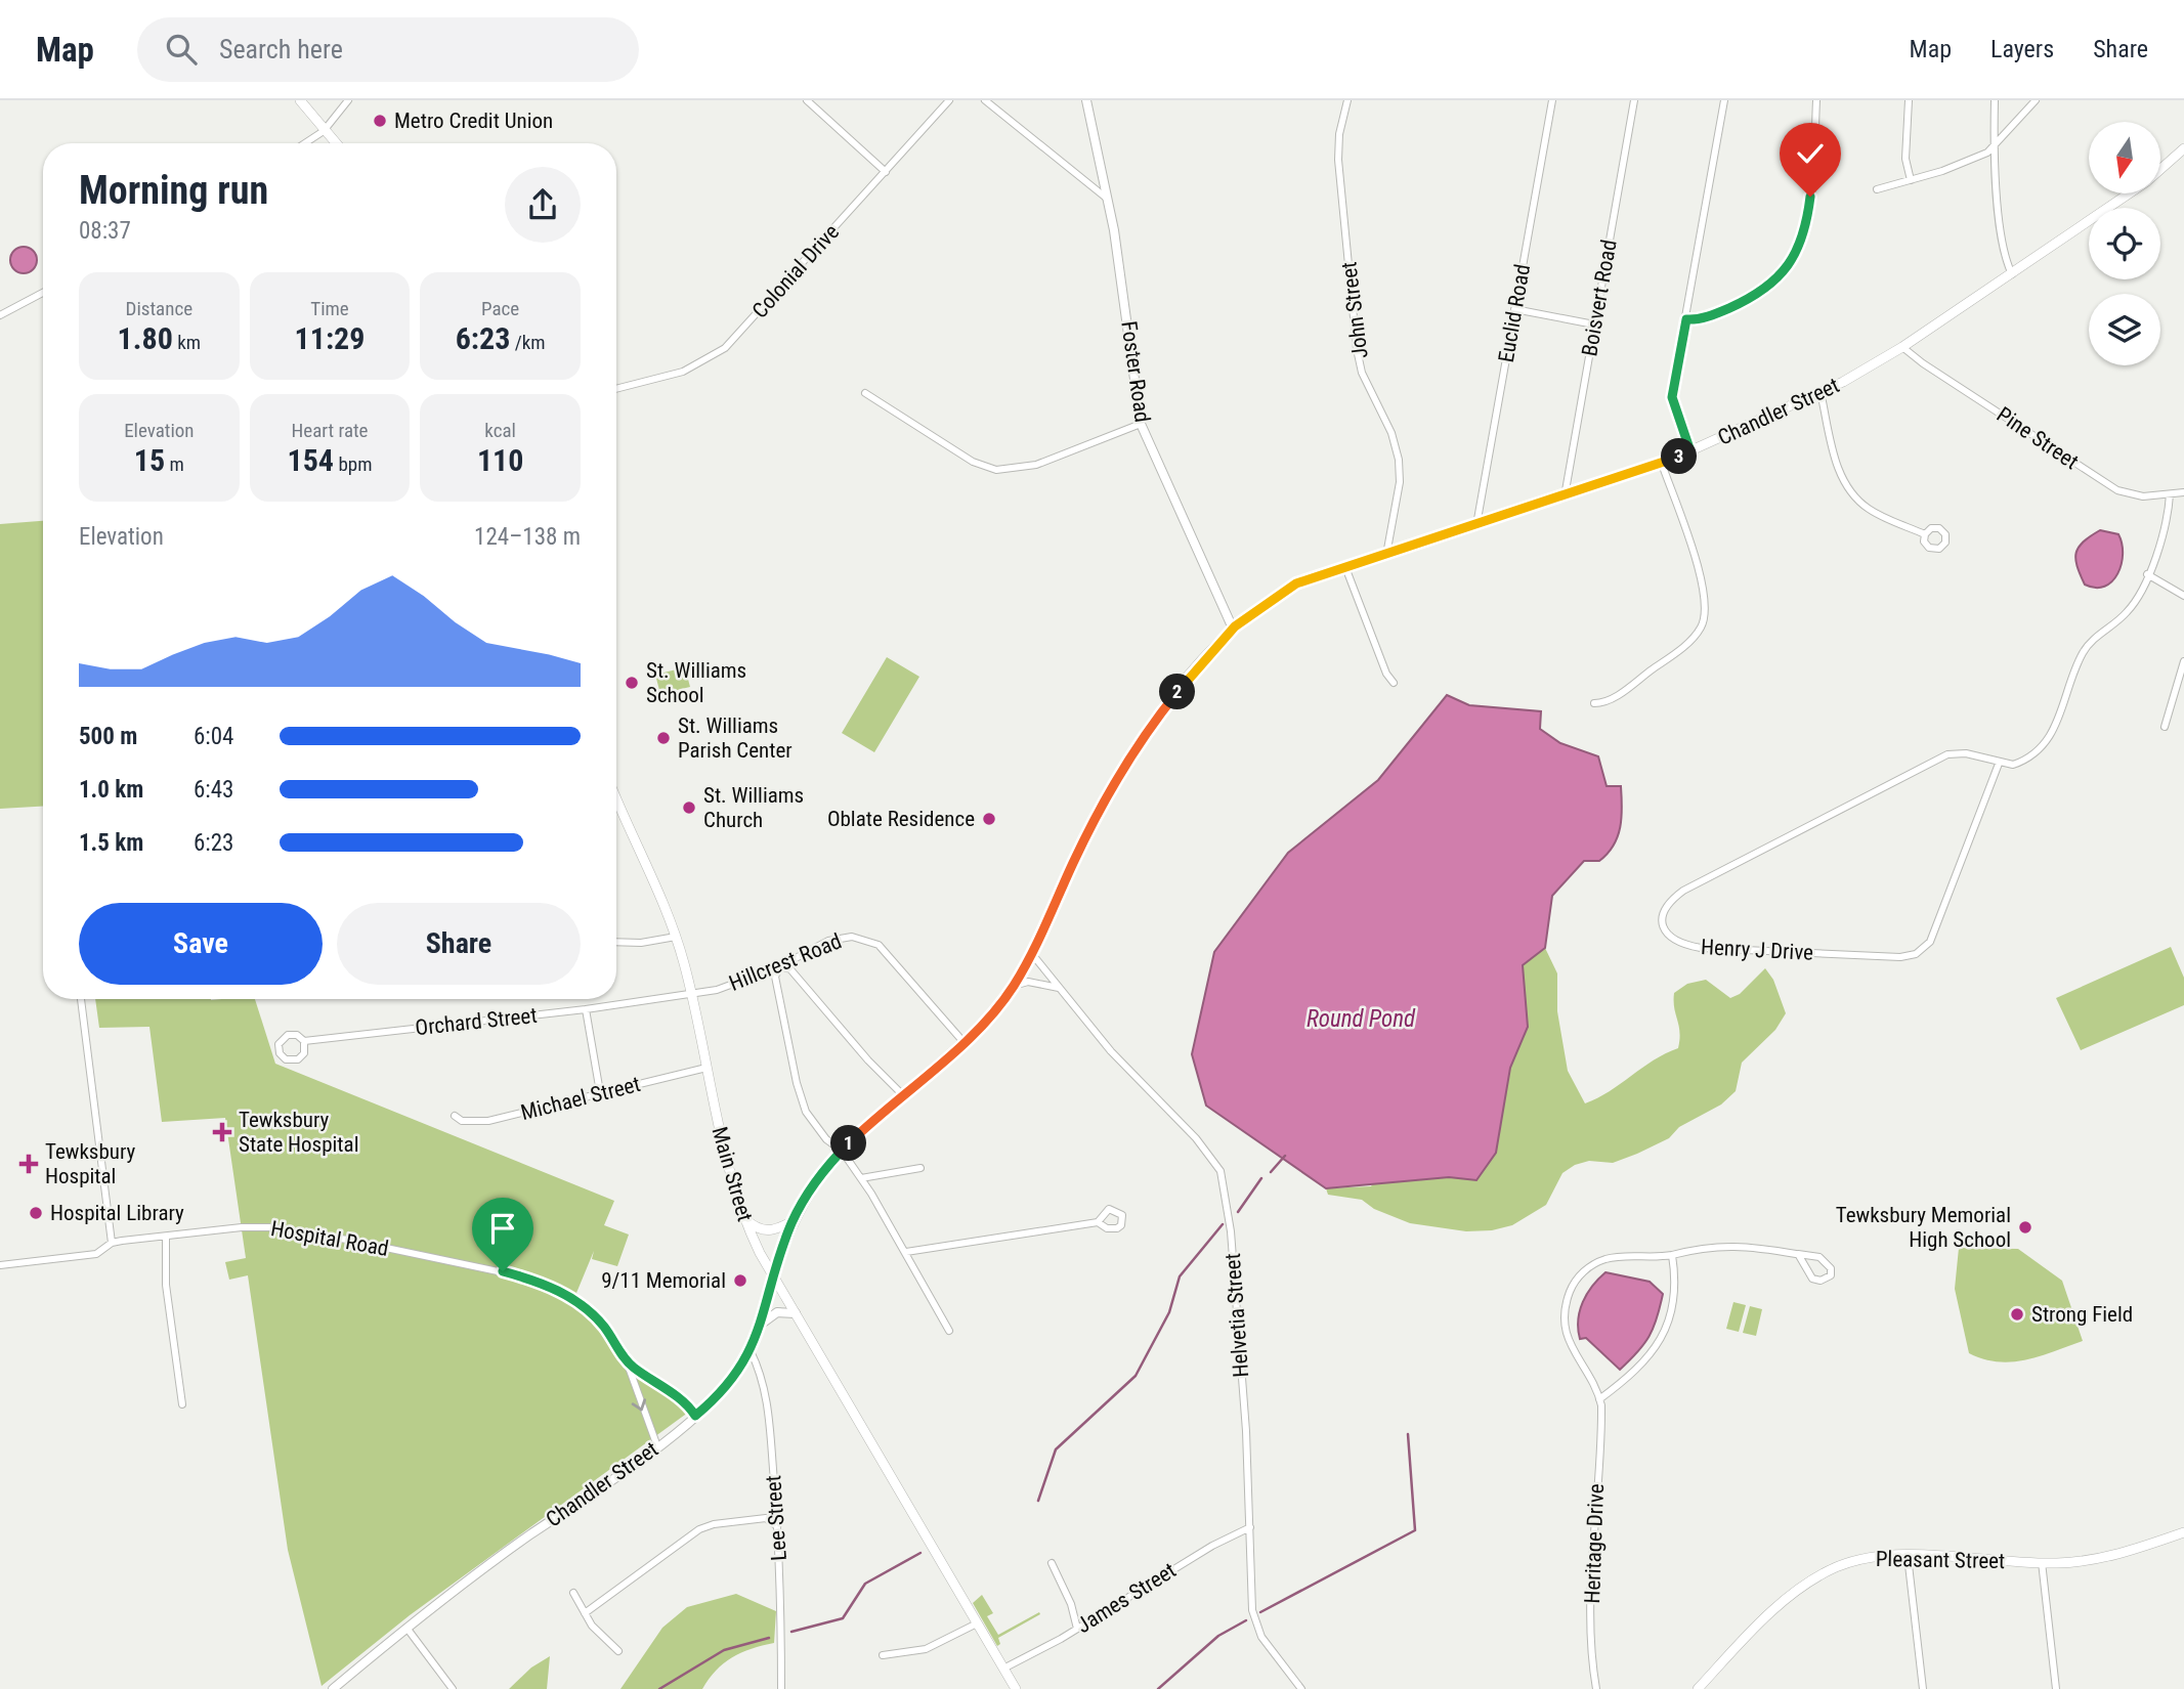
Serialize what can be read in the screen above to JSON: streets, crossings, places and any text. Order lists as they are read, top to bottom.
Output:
{
  "streets": {
    "main road": ["Chandler Street", "Main Street", "Pleasant Street"],
    "street": [
      "Colonial Drive",
      "Boisvert Road",
      "John Street",
      "Euclid Road",
      "Foster Road",
      "Pine Street",
      "Henry J Drive",
      "Hillcrest Road",
      "Orchard Street",
      "Michael Street",
      "Hospital Road",
      "Helvetia Street",
      "Lee Street",
      "Heritage Drive",
      "James Street"
    ]
  },
  "crossings": [
    ["Boisvert Road", "Chandler Street"],
    ["John Street", "Chandler Street"],
    ["Euclid Road", "Chandler Street"],
    ["Foster Road", "Chandler Street"],
    ["Chandler Street", "Pine Street"],
    ["Chandler Street", "Hillcrest Road"],
    ["Chandler Street", "Main Street"],
    ["Chandler Street", "Hospital Road"],
    ["Chandler Street", "Helvetia Street"],
    ["Chandler Street", "Lee Street"],
    ["Hillcrest Road", "Orchard Street"],
    ["Hillcrest Road", "Main Street"],
    ["Orchard Street", "Main Street"],
    ["Michael Street", "Main Street"],
    ["Main Street", "James Street"],
    ["Helvetia Street", "James Street"]
  ],
  "water": ["Round Pond"],
  "places": {
    "other": [
      "Metro Credit Union",
      "St. Williams School",
      "St. Williams Parish Center",
      "St. Williams Church",
      "Oblate Residence",
      "Hospital Library",
      "Tewksbury Memorial High School",
      "9/11 Memorial",
      "Strong Field"
    ],
    "health": ["Tewksbury State Hospital", "Tewksbury Hospital"]
  },
  "north": "bottom",
  "page": {
    "header": "Map",
    "search": "Search here",
    "nav": ["Map", "Layers", "Share"],
    "heading": ["Morning run", "08:37"],
    "stats": [
      ["Distance", "1.80 km"],
      ["Time", "11:29"],
      ["Pace", "6:23 /km"],
      ["Elevation", "15 m"],
      ["Heart rate", "154 bpm"],
      ["kcal", "110"]
    ],
    "pins": ["3", "2", "1"],
    "chart": ["Elevation", "124–138 m"],
    "list": [
      {
        "name": "500 m",
        "note": "6:04"
      },
      {
        "name": "1.0 km",
        "note": "6:43"
      },
      {
        "name": "1.5 km",
        "note": "6:23"
      }
    ],
    "buttons": ["Save", "Share"]
  }
}
